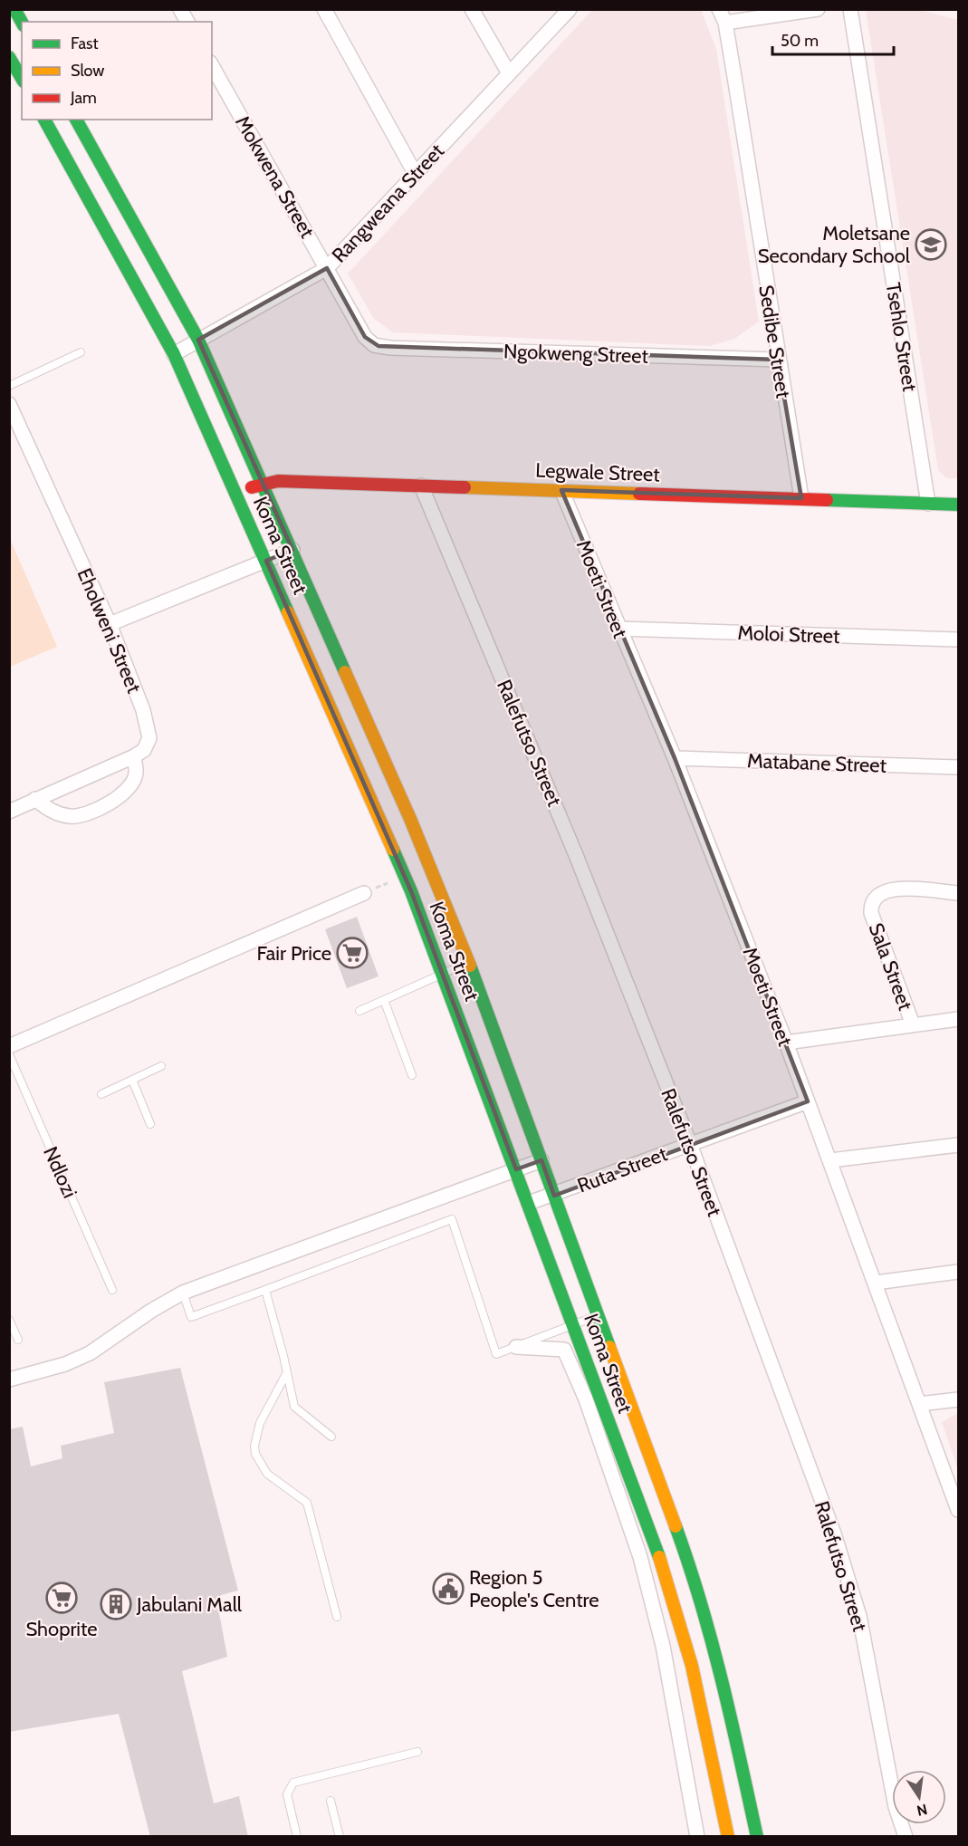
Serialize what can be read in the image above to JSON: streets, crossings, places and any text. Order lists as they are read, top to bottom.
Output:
{
  "streets": {
    "main road": ["Legwale Street", "Koma Street"],
    "street": [
      "Mokwena Street",
      "Rangweana Street",
      "Tsehlo Street",
      "Sedibe Street",
      "Ngokweng Street",
      "Moeti Street",
      "Eholweni Street",
      "Moloi Street",
      "Ralefutso Street",
      "Matabane Street",
      "Sala Street",
      "Ruta Street"
    ],
    "lane": ["Ndlozi"]
  },
  "crossings": [
    ["Mokwena Street", "Rangweana Street"],
    ["Mokwena Street", "Ngokweng Street"],
    ["Rangweana Street", "Koma Street"],
    ["Tsehlo Street", "Legwale Street"],
    ["Sedibe Street", "Ngokweng Street"],
    ["Sedibe Street", "Legwale Street"],
    ["Legwale Street", "Koma Street"],
    ["Legwale Street", "Moeti Street"],
    ["Legwale Street", "Ralefutso Street"],
    ["Koma Street", "Ruta Street"],
    ["Moeti Street", "Moloi Street"],
    ["Moeti Street", "Matabane Street"],
    ["Moeti Street", "Ruta Street"],
    ["Ralefutso Street", "Ruta Street"]
  ],
  "places": {
    "school or university": ["Moletsane Secondary School"],
    "supermarket": ["Fair Price", "Shoprite"],
    "public building": ["Region 5 People's Centre"],
    "building": ["Jabulani Mall"]
  },
  "legend": ["Fast", "Slow", "Jam"],
  "scale_bar": "50 m",
  "north": "bottom"
}
